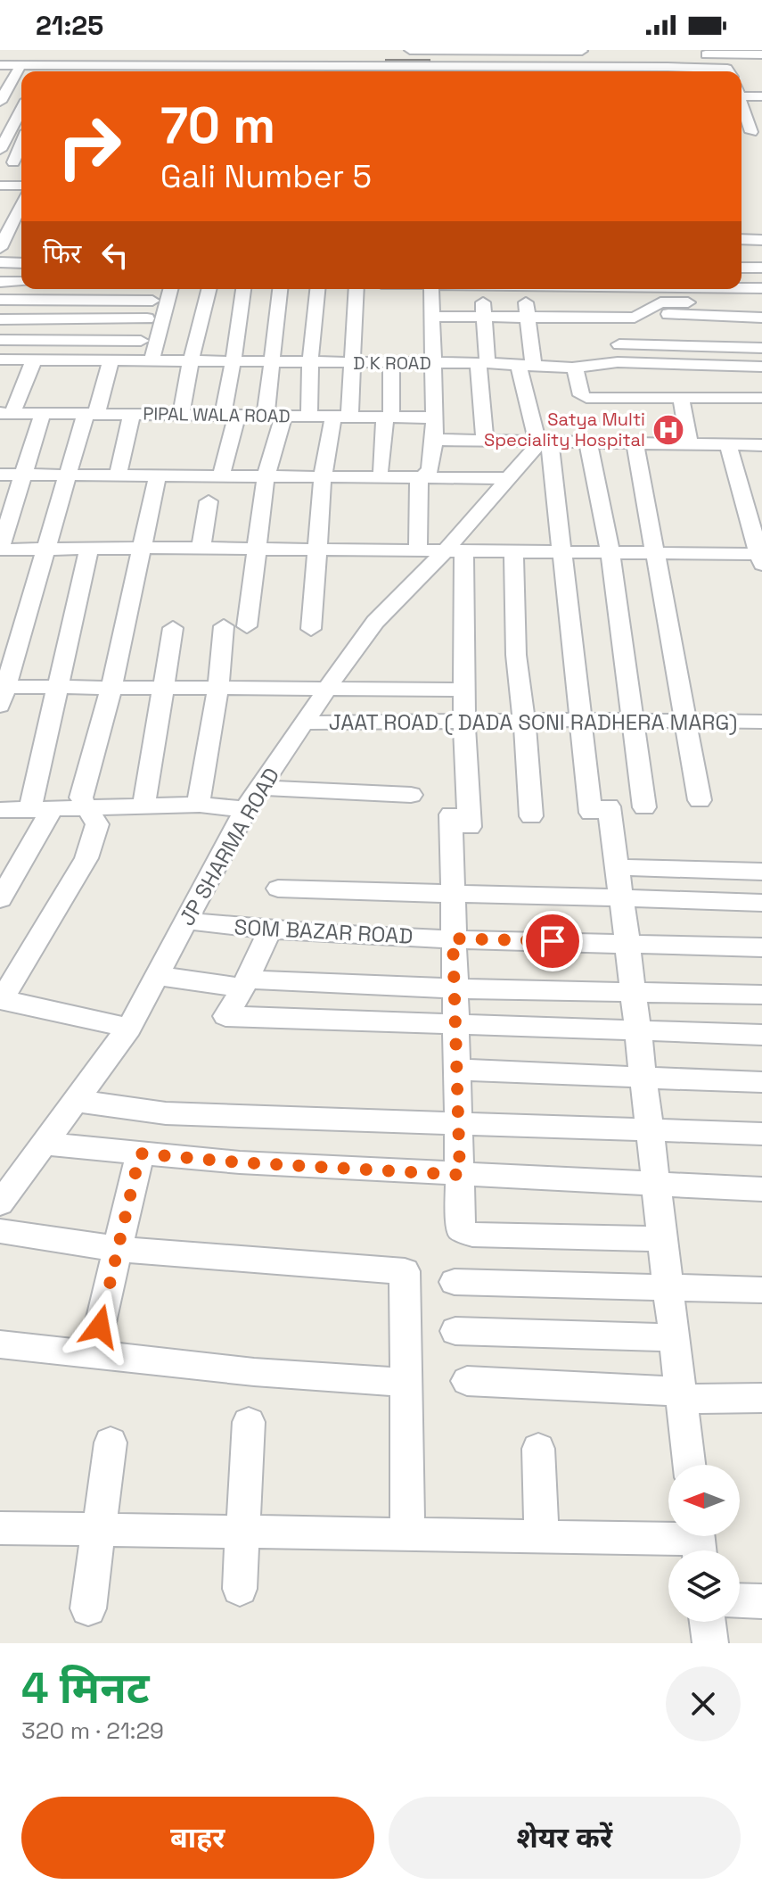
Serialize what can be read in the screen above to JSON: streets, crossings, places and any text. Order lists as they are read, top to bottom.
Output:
{
  "streets": {
    "street": [
      "D K ROAD",
      "PIPAL WALA ROAD",
      "JAAT ROAD ( DADA SONI RADHERA MARG)",
      "JP SHARMA ROAD",
      "SOM BAZAR ROAD"
    ]
  },
  "crossings": [
    ["JAAT ROAD ( DADA SONI RADHERA MARG)", "JP SHARMA ROAD"],
    ["JP SHARMA ROAD", "SOM BAZAR ROAD"]
  ],
  "places": {
    "hospital": ["Satya Multi Speciality Hospital"]
  },
  "north": "left",
  "page": {
    "status": "21:25",
    "turn": ["70 m", "Gali Number 5"],
    "then": "फिर",
    "heading": ["4 मिनट", "320 m · 21:29"],
    "buttons": ["बाहर", "शेयर करें"]
  }
}
